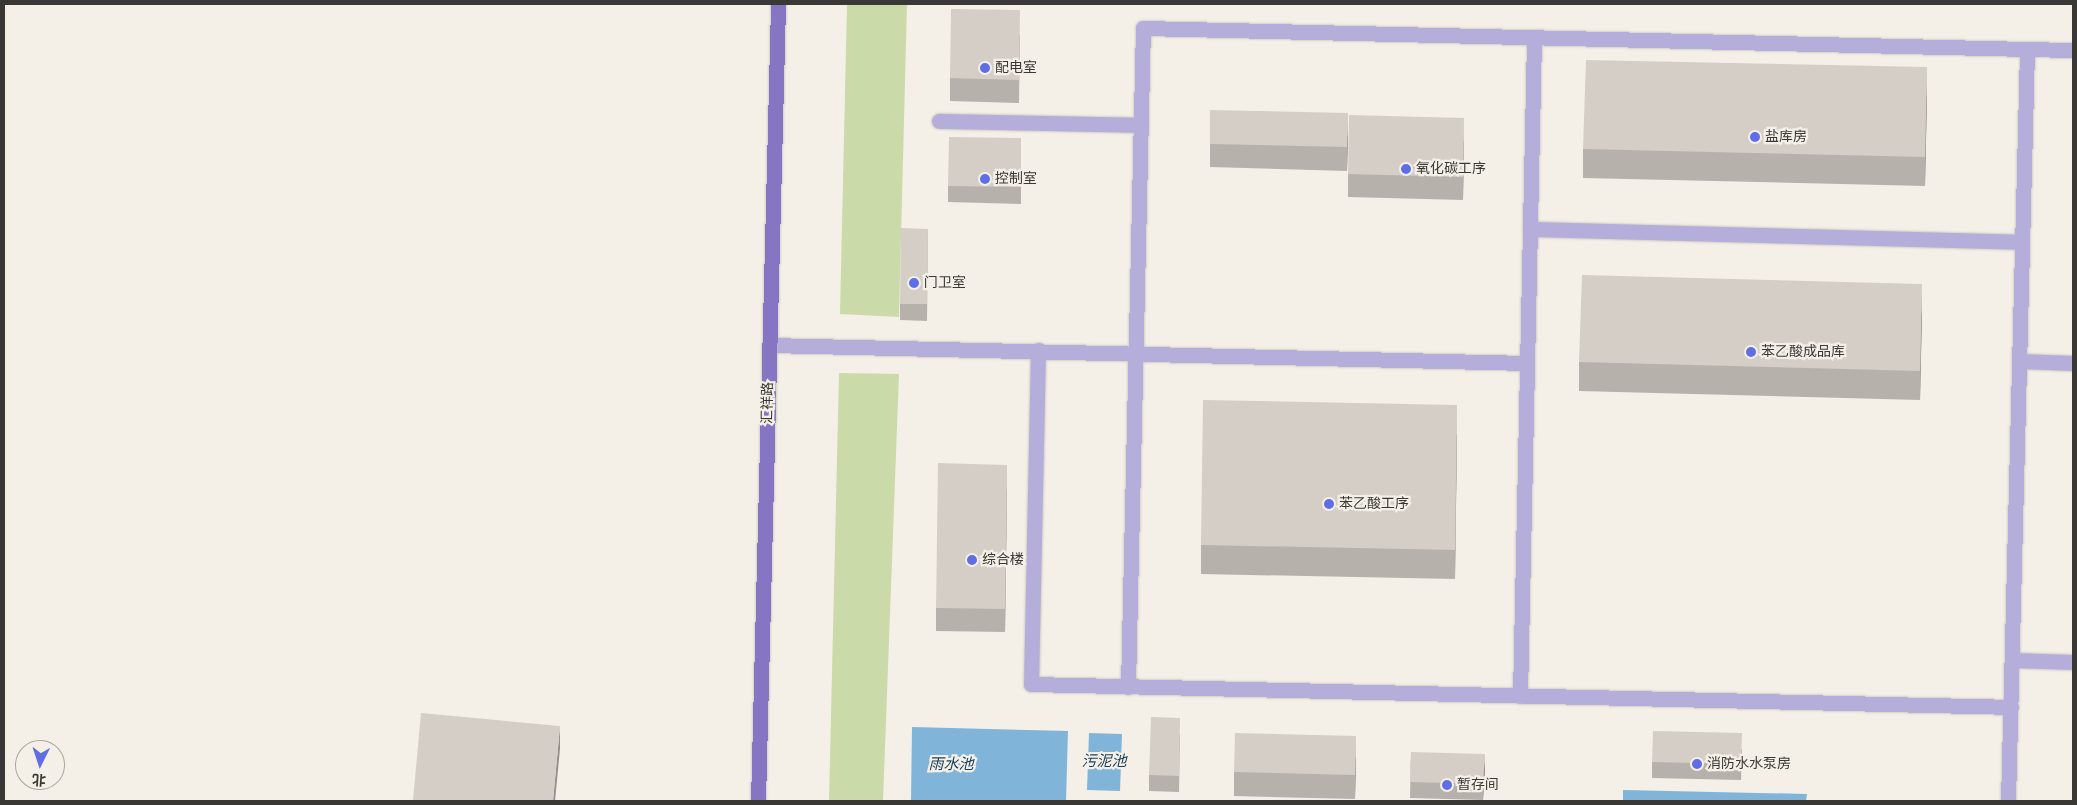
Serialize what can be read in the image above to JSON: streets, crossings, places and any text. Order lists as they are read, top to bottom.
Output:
{
  "streets": {
    "main road": ["汇祥路"]
  },
  "water": ["污泥池", "雨水池"],
  "places": [
    "配电室",
    "盐库房",
    "氧化碳工序",
    "控制室",
    "门卫室",
    "苯乙酸成品库",
    "苯乙酸工序",
    "综合楼",
    "消防水水泵房",
    "暂存间"
  ],
  "north": "bottom"
}
